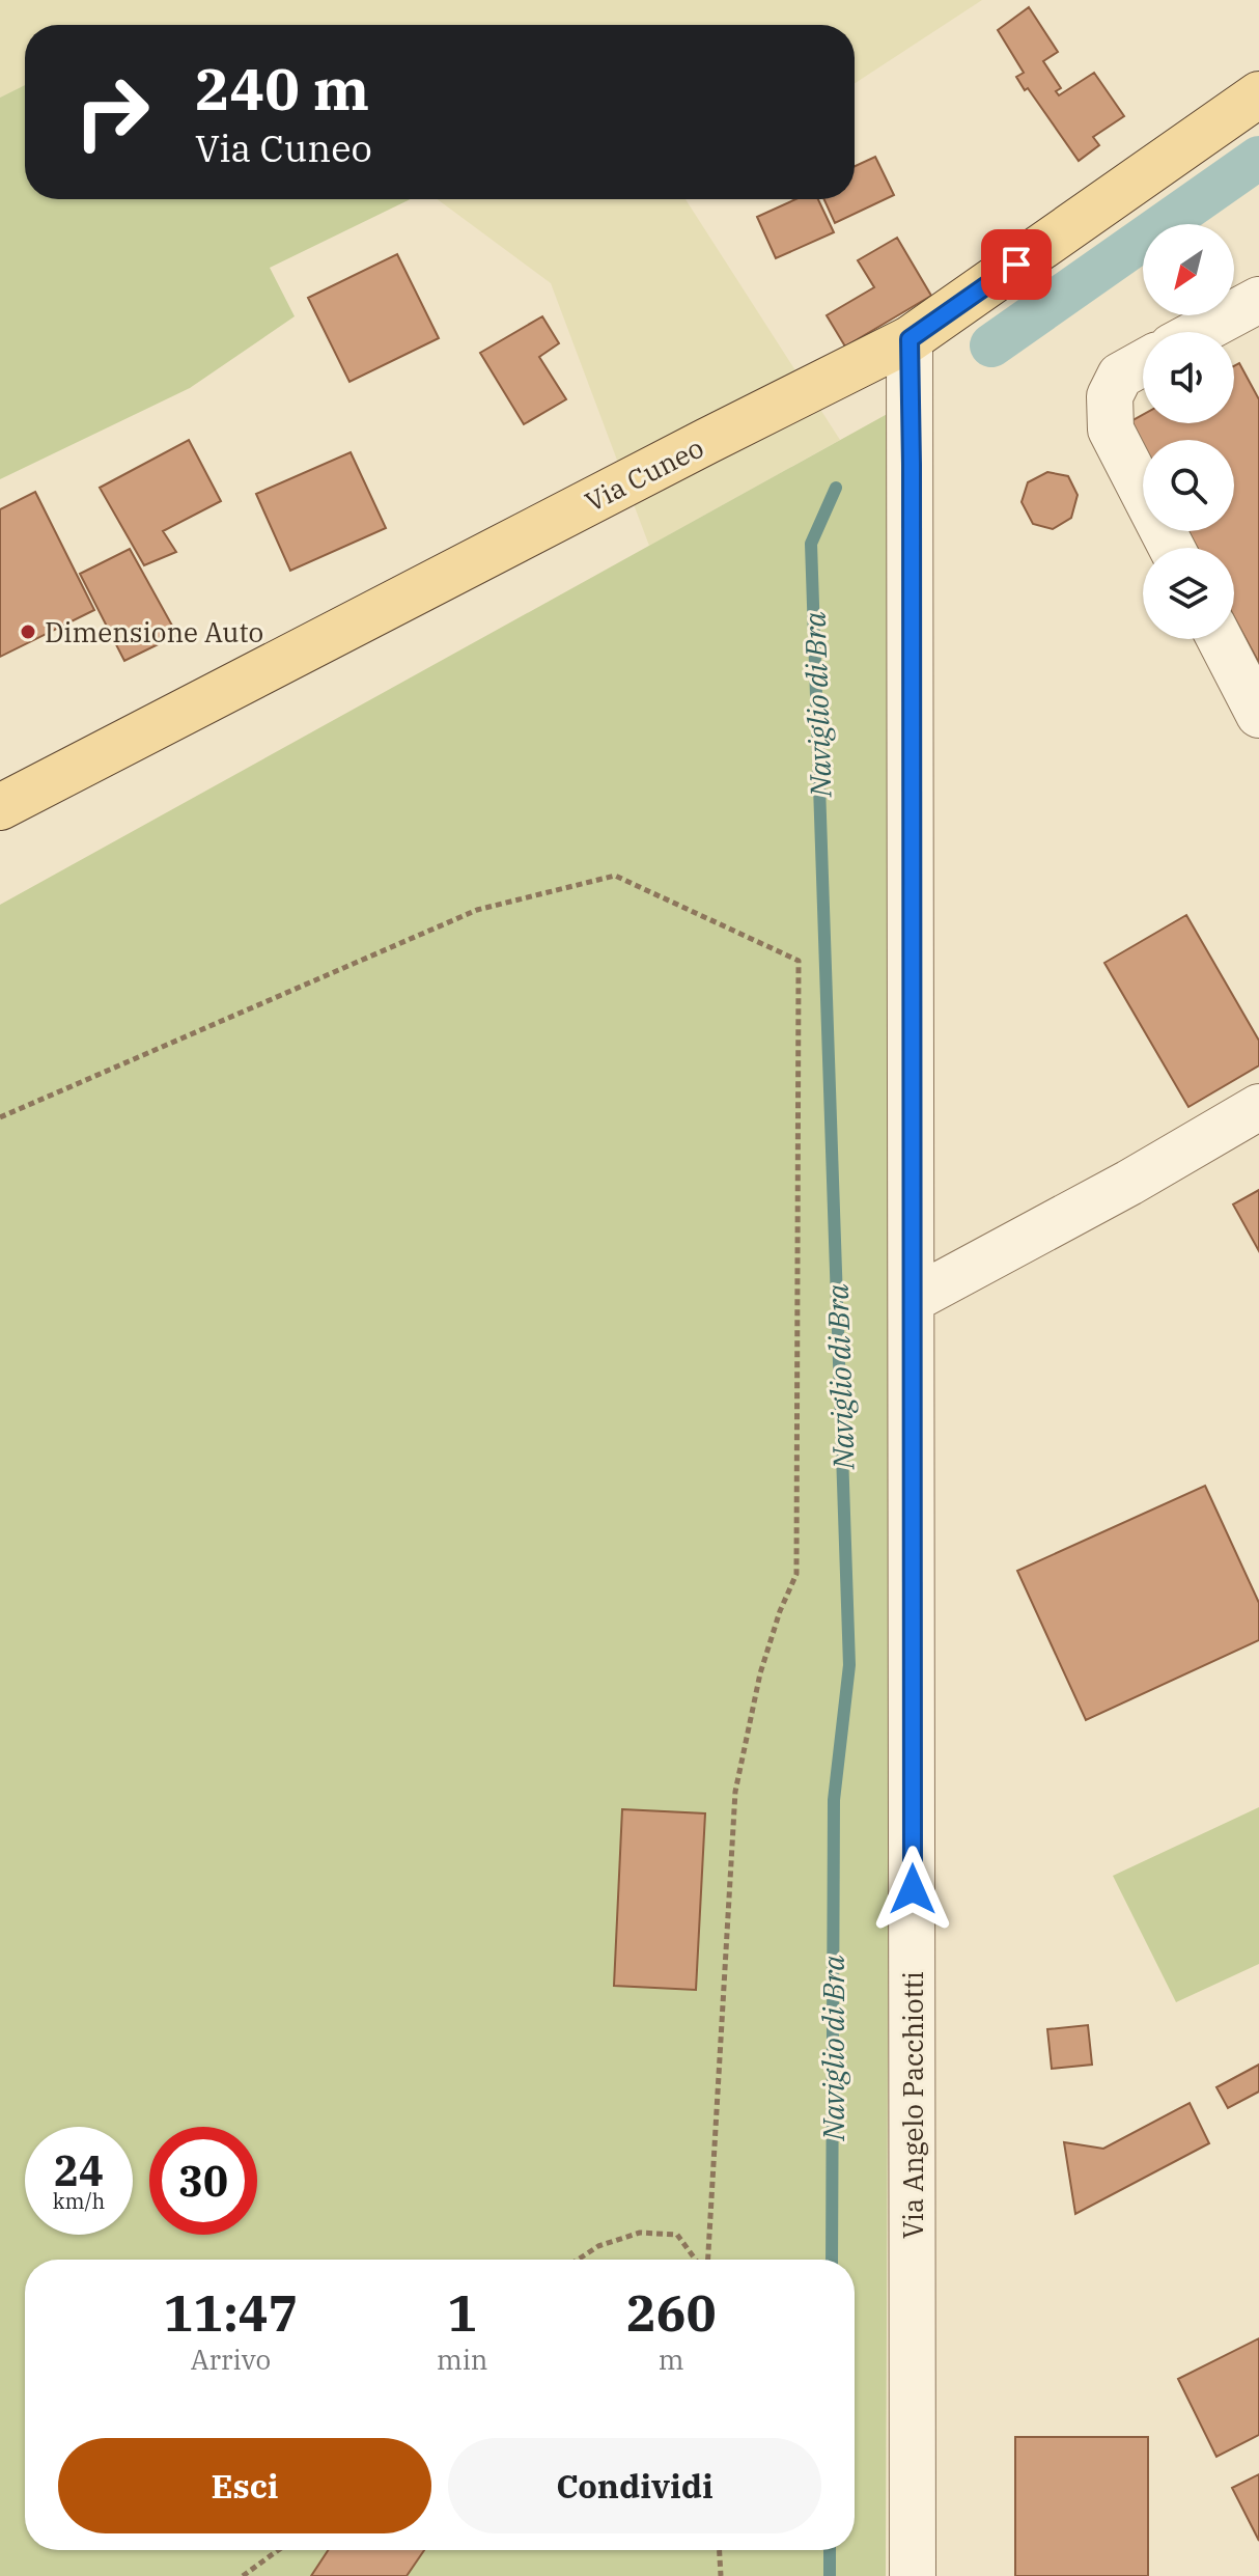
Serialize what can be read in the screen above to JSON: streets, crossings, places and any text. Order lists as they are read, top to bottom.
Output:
{
  "streets": {
    "main road": ["Via Cuneo"],
    "street": ["Via Angelo Pacchiotti"]
  },
  "crossings": [
    ["Via Cuneo", "Via Angelo Pacchiotti"]
  ],
  "water": ["Naviglio di Bra"],
  "places": ["Dimensione Auto"],
  "north": "bottom left",
  "page": {
    "turn": ["240 m", "Via Cuneo"],
    "speed": "24 km/h",
    "limit": "30",
    "eta": [
      "11:47",
      "Arrivo",
      "1",
      "min",
      "260",
      "m"
    ],
    "buttons": ["Esci", "Condividi"]
  }
}
